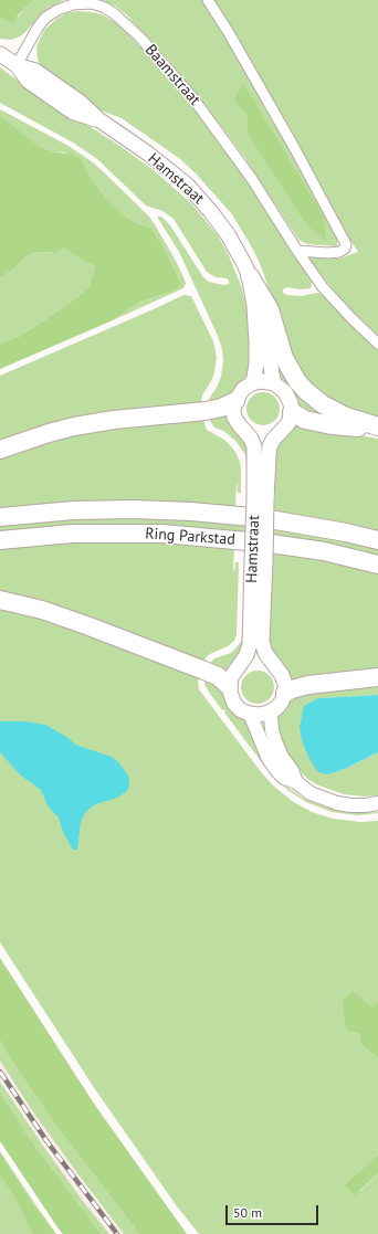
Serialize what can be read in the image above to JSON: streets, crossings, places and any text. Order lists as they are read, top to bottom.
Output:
{
  "streets": {
    "highway": ["Ring Parkstad"],
    "main road": ["Hamstraat"],
    "street": ["Baamstraat"]
  },
  "crossings": [
    ["Baamstraat", "Hamstraat"]
  ],
  "scale_bar": "50 m"
}
